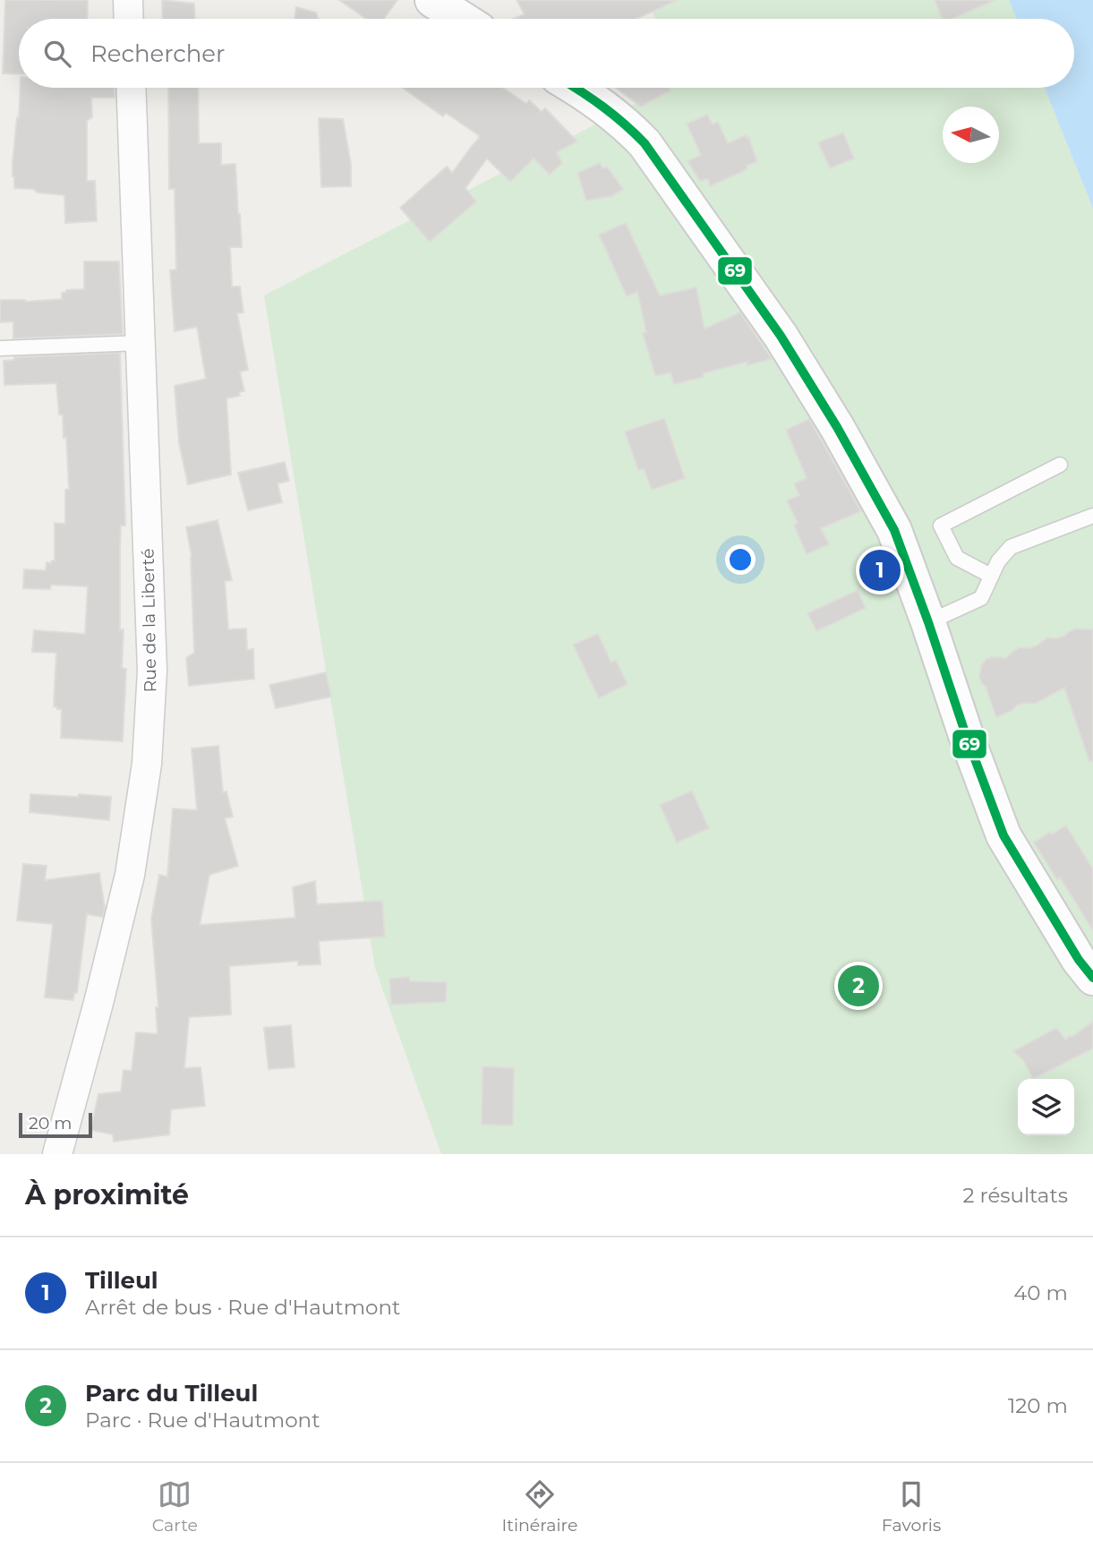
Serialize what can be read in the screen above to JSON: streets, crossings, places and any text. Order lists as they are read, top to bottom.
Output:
{
  "streets": {
    "street": ["Rue de la Liberté"]
  },
  "lines": ["transit line 69"],
  "scale_bar": "20 m",
  "north": "left",
  "page": {
    "search": "Rechercher",
    "pins": ["1", "2"],
    "scale": "20 m",
    "heading": ["À proximité", "2 résultats"],
    "list": [
      {
        "mark": "1",
        "name": "Tilleul",
        "note": "Arrêt de bus · Rue d'Hautmont",
        "value": "40 m"
      },
      {
        "mark": "2",
        "name": "Parc du Tilleul",
        "note": "Parc · Rue d'Hautmont",
        "value": "120 m"
      }
    ],
    "nav": ["Carte", "Itinéraire", "Favoris"]
  }
}
